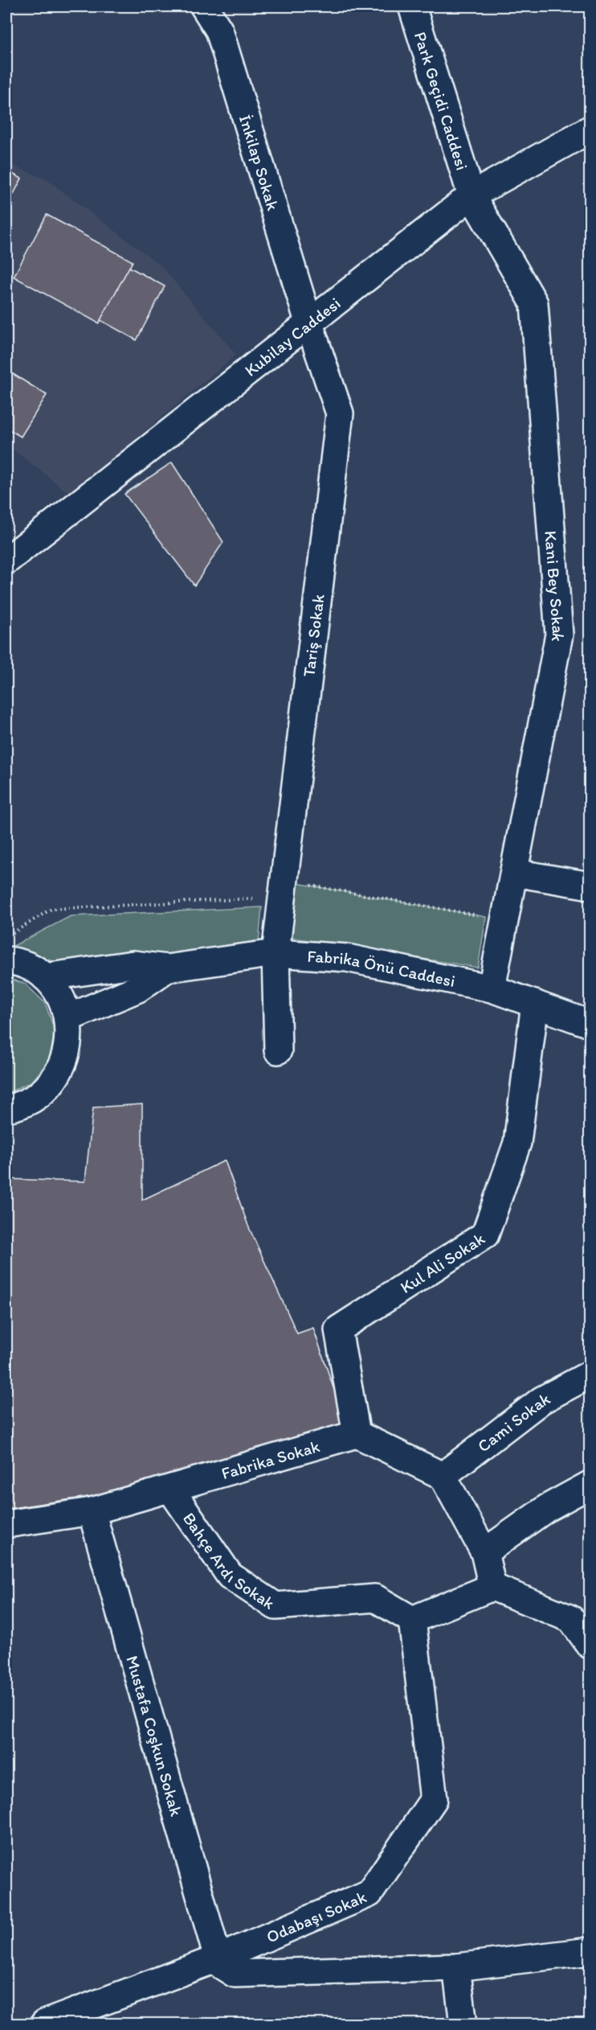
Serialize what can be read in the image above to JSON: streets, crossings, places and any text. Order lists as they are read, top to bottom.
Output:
{
  "streets": {
    "street": [
      "Park Geçidi Caddesi",
      "İnkilap Sokak",
      "Kubilay Caddesi",
      "Kani Bey Sokak",
      "Tariş Sokak",
      "Fabrika Önü Caddesi",
      "Kul Ali Sokak",
      "Cami Sokak",
      "Fabrika Sokak",
      "Bahçe Ardı Sokak",
      "Mustafa Coşkun Sokak",
      "Odabaşı Sokak"
    ]
  },
  "crossings": [
    ["Park Geçidi Caddesi", "Kubilay Caddesi"],
    ["Park Geçidi Caddesi", "Kani Bey Sokak"],
    ["İnkilap Sokak", "Kubilay Caddesi"],
    ["İnkilap Sokak", "Tariş Sokak"],
    ["Kubilay Caddesi", "Kani Bey Sokak"],
    ["Kubilay Caddesi", "Tariş Sokak"],
    ["Kani Bey Sokak", "Fabrika Önü Caddesi"],
    ["Tariş Sokak", "Fabrika Önü Caddesi"],
    ["Fabrika Önü Caddesi", "Kul Ali Sokak"],
    ["Kul Ali Sokak", "Fabrika Sokak"],
    ["Fabrika Sokak", "Bahçe Ardı Sokak"],
    ["Fabrika Sokak", "Mustafa Coşkun Sokak"],
    ["Bahçe Ardı Sokak", "Odabaşı Sokak"],
    ["Mustafa Coşkun Sokak", "Odabaşı Sokak"]
  ]
}
